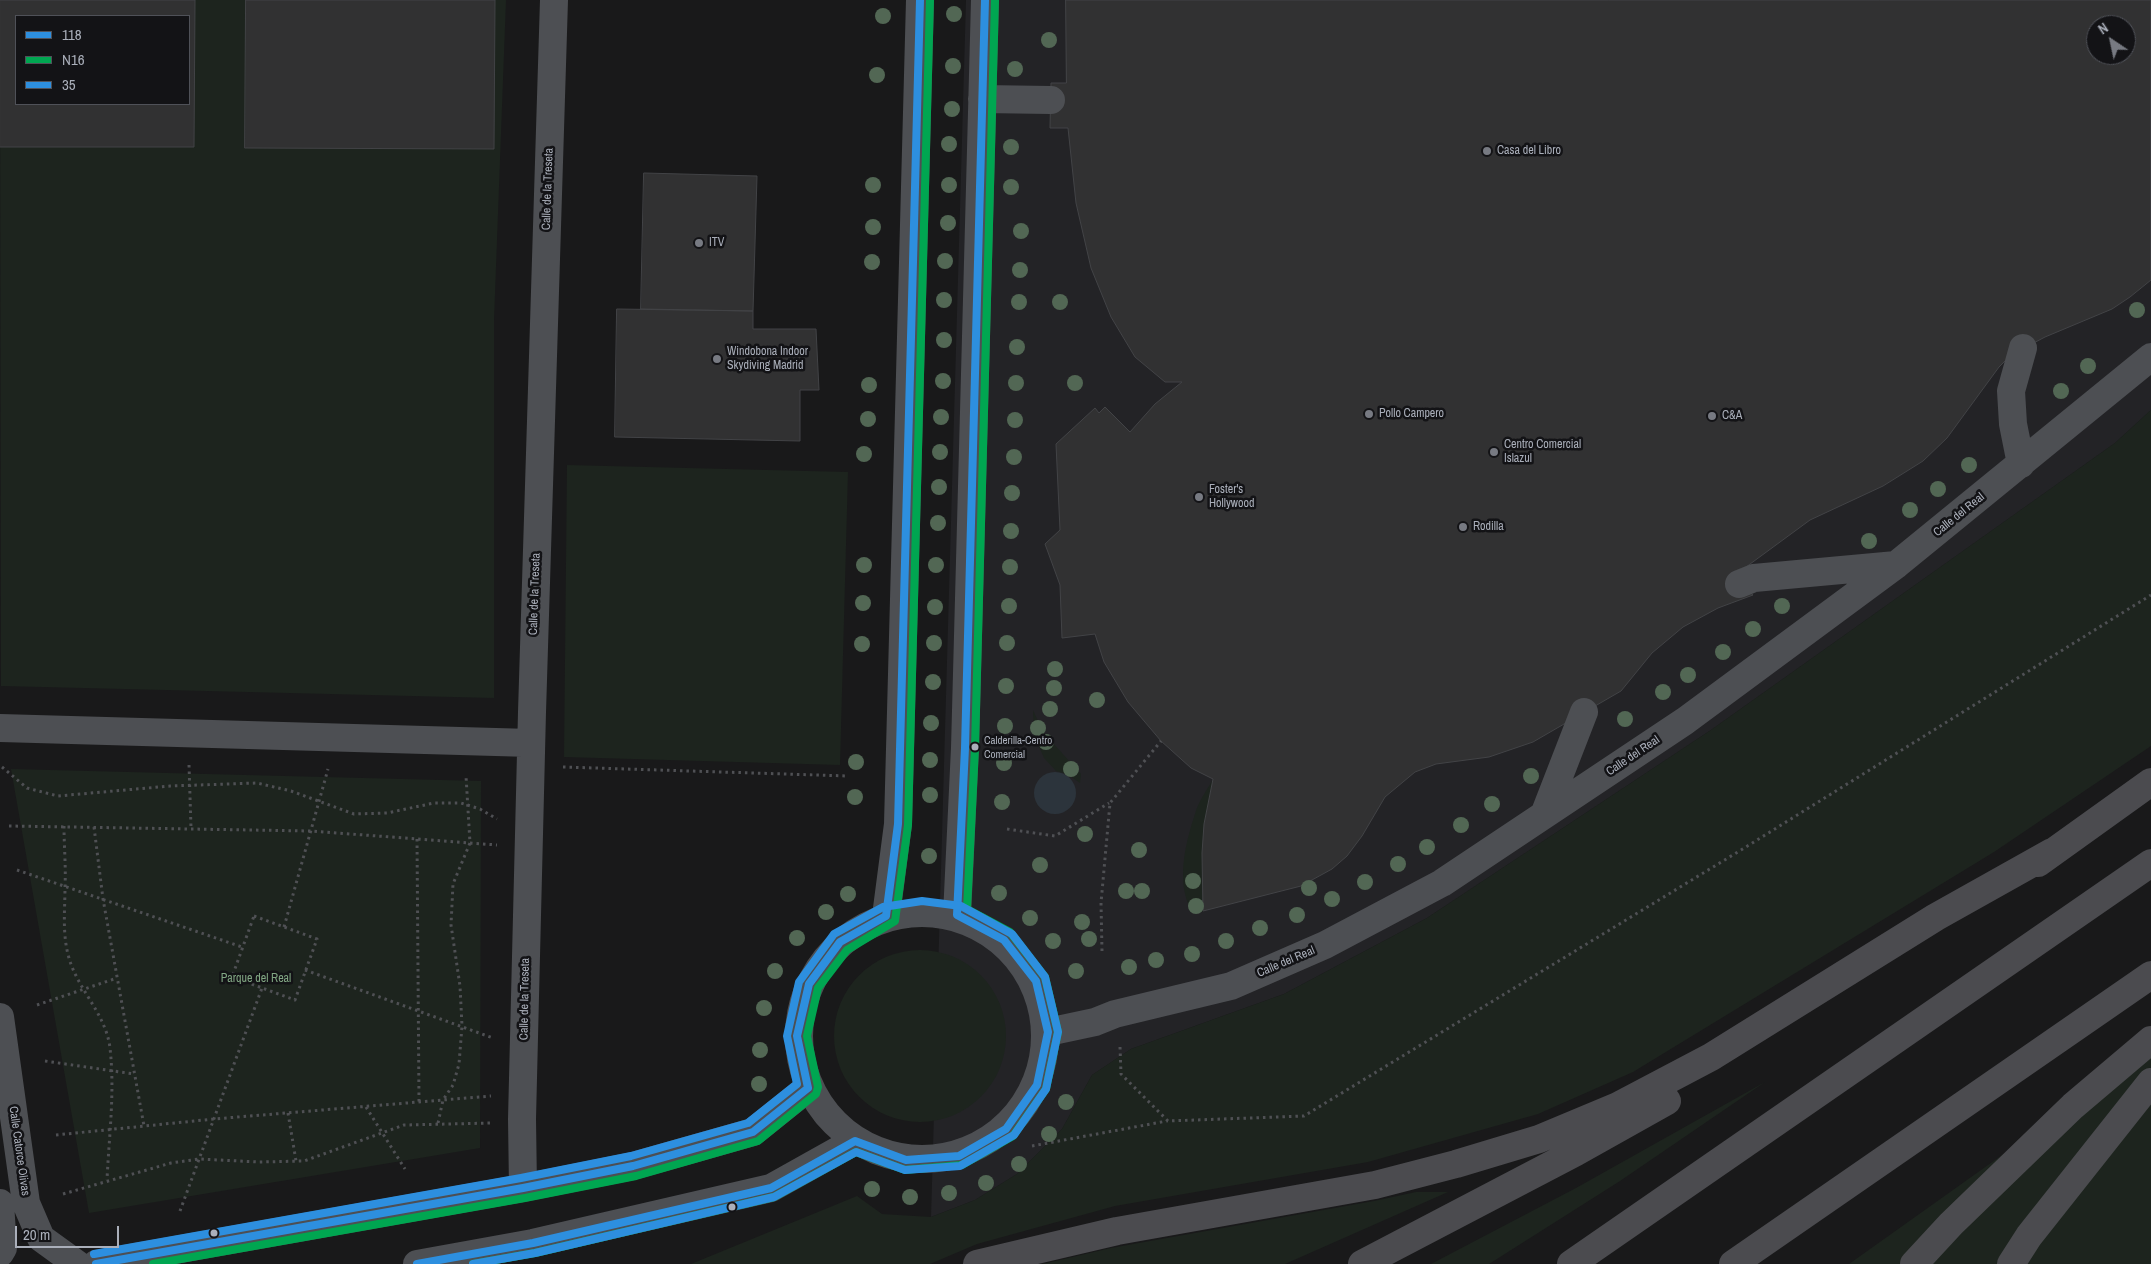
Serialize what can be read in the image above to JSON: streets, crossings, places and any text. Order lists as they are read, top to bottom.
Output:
{
  "streets": {
    "street": ["Calle de la Treseta", "Calle del Real", "Calle Catorce Olivas"]
  },
  "parks": ["Parque del Real"],
  "places": [
    "Casa del Libro",
    "ITV",
    "Windobona Indoor Skydiving Madrid",
    "Pollo Campero",
    "C&A",
    "Centro Comercial Islazul",
    "Foster's Hollywood",
    "Rodilla",
    "Calderilla-Centro Comercial"
  ],
  "lines": ["transit line 118", "transit line N16", "transit line 35"],
  "legend": ["118", "N16", "35"],
  "scale_bar": "20 m",
  "north": "top left"
}
